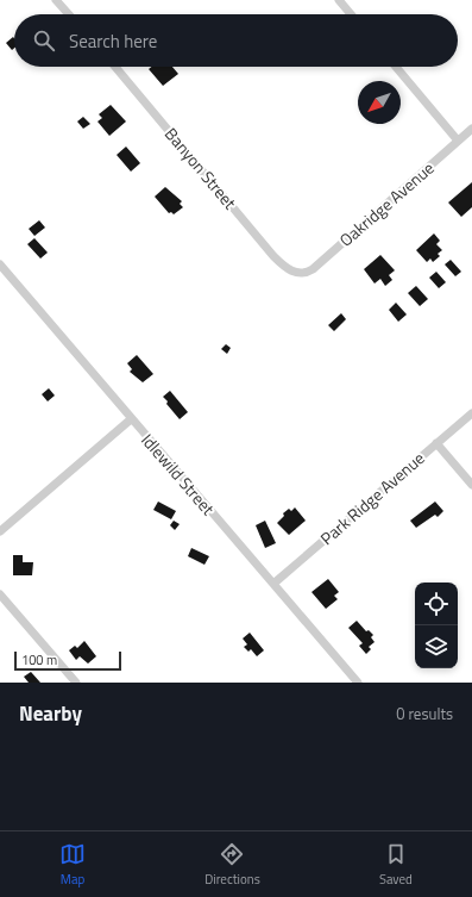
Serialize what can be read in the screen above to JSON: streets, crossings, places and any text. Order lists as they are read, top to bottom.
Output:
{
  "streets": {
    "street": [
      "Banyon Street",
      "Oakridge Avenue",
      "Idlewild Street",
      "Park Ridge Avenue"
    ]
  },
  "crossings": [
    ["Banyon Street", "Oakridge Avenue"],
    ["Idlewild Street", "Park Ridge Avenue"]
  ],
  "scale_bar": "100 m",
  "north": "bottom left",
  "page": {
    "search": "Search here",
    "scale": "100 m",
    "heading": ["Nearby", "0 results"],
    "nav": ["Map", "Directions", "Saved"]
  }
}
